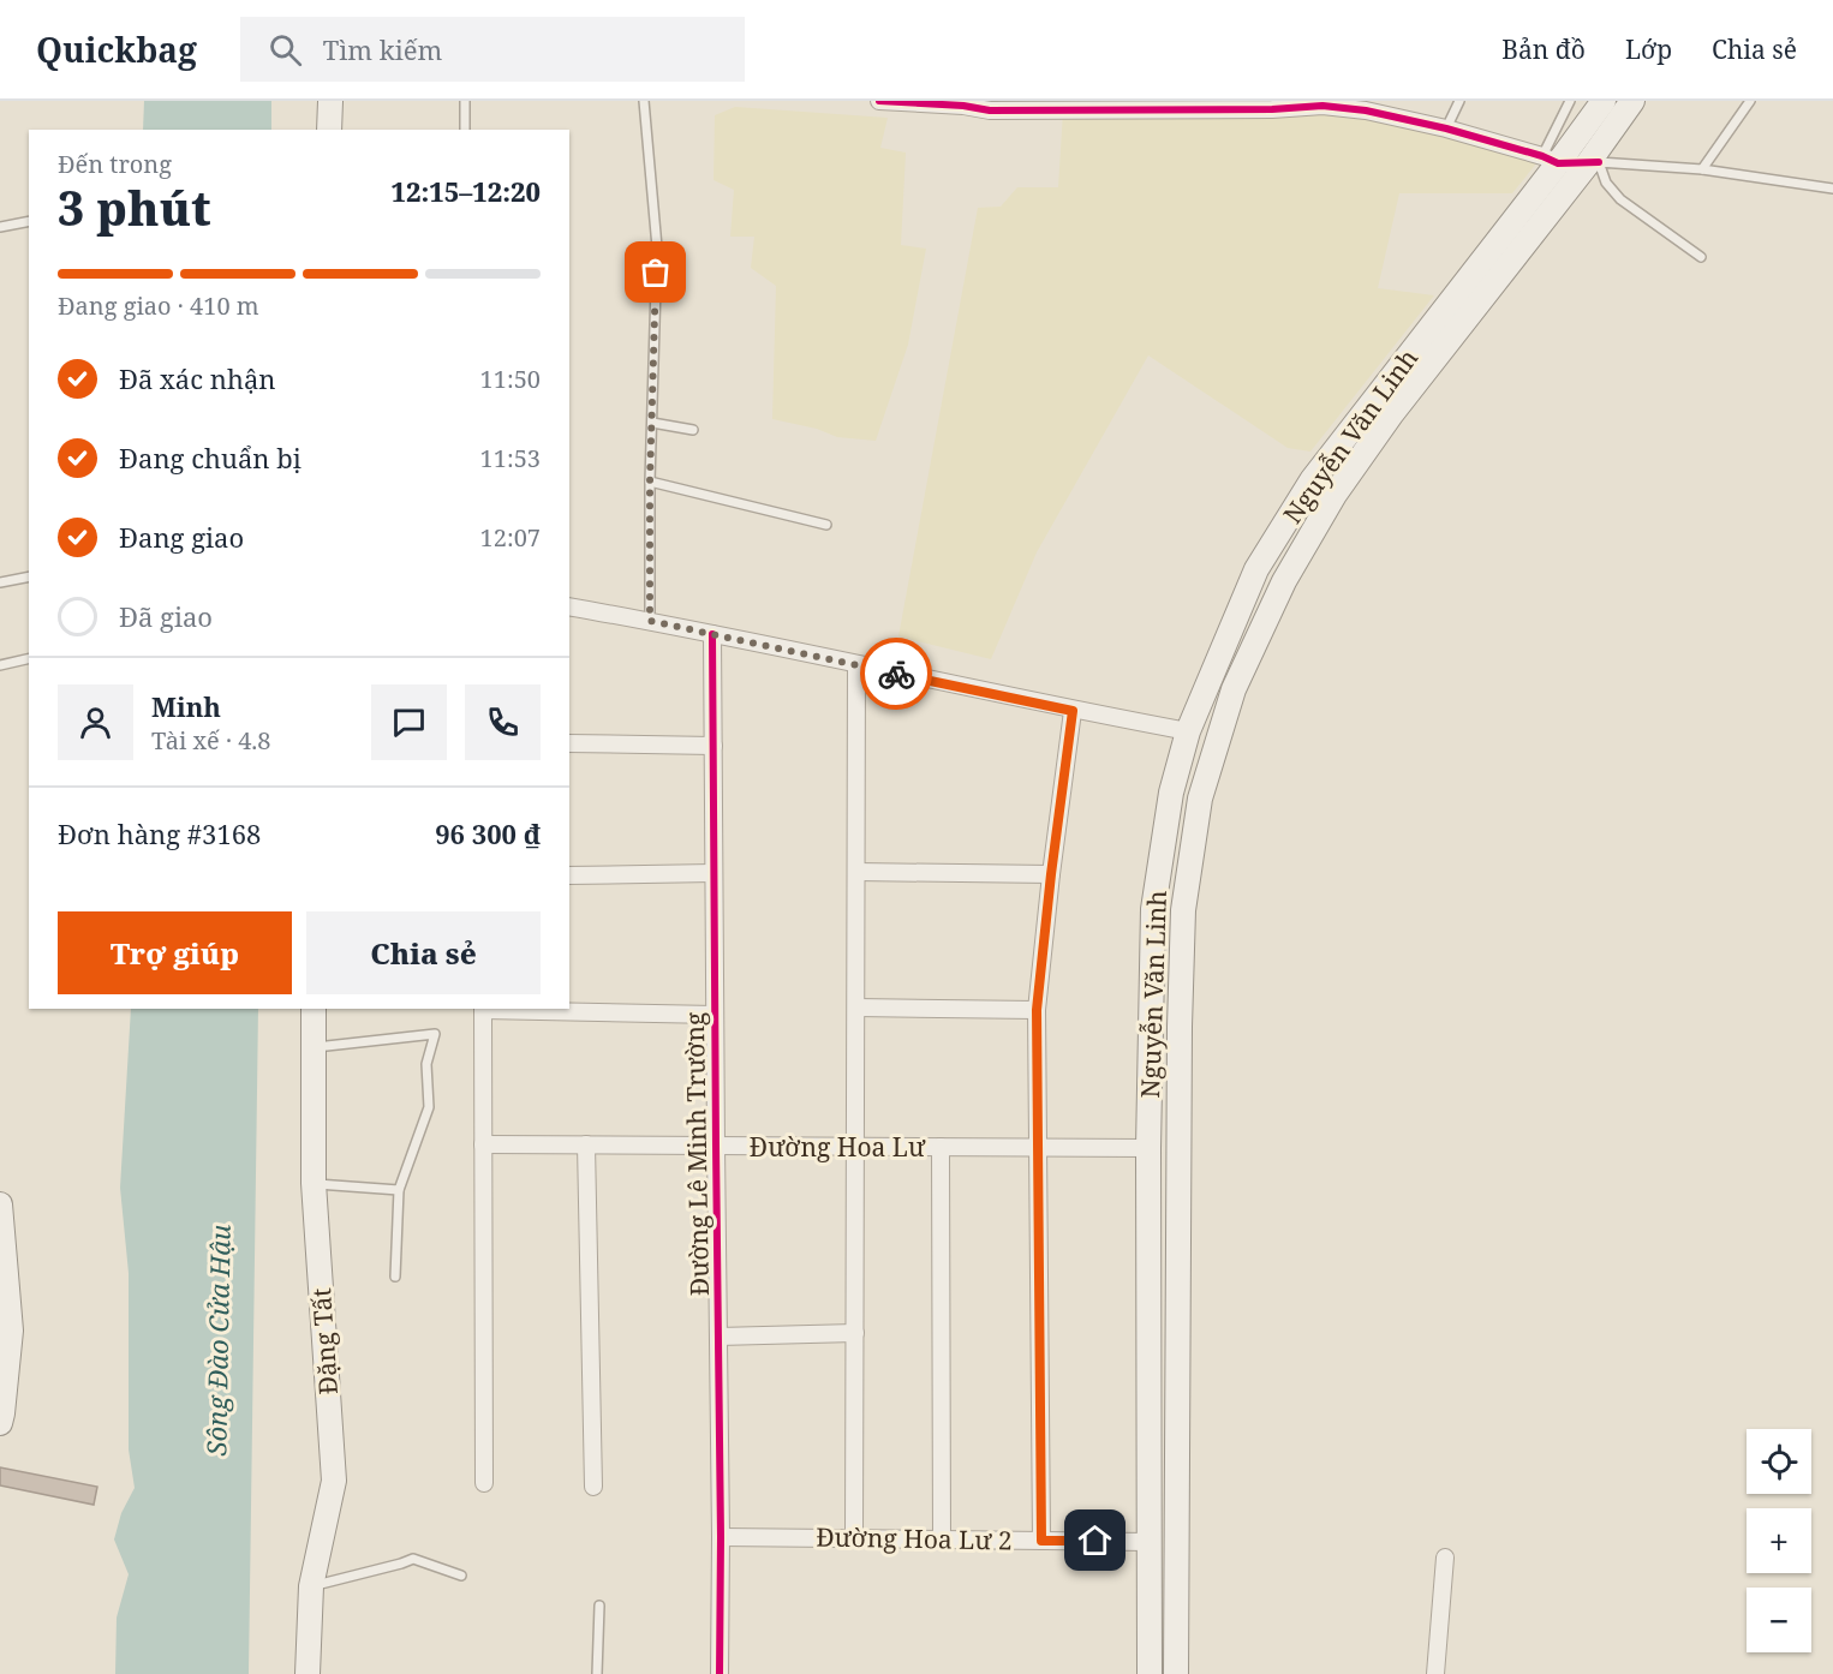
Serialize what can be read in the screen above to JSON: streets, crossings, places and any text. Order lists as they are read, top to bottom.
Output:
{
  "streets": {
    "main road": ["Nguyễn Văn Linh", "Đặng Tất"],
    "street": ["Đường Hoa Lư", "Đường Lê Minh Trường", "Đường Hoa Lư 2"]
  },
  "crossings": [
    ["Nguyễn Văn Linh", "Đường Hoa Lư"],
    ["Nguyễn Văn Linh", "Đường Hoa Lư 2"],
    ["Đường Hoa Lư", "Đường Lê Minh Trường"],
    ["Đường Lê Minh Trường", "Đường Hoa Lư 2"]
  ],
  "water": ["Sông Đào Cửa Hậu"],
  "page": {
    "header": "Quickbag",
    "search": "Tìm kiếm",
    "nav": ["Bản đồ", "Lớp", "Chia sẻ"],
    "heading": ["3 phút", "Đến trong", "12:15–12:20"],
    "panel": [
      "Minh",
      "Tài xế · 4.8",
      "Đơn hàng #3168",
      "96 300 ₫"
    ],
    "bar": "Đang giao · 410 m",
    "list": [
      ["Đã xác nhận", "11:50"],
      ["Đang chuẩn bị", "11:53"],
      ["Đang giao", "12:07"],
      "Đã giao"
    ],
    "buttons": ["Trợ giúp", "Chia sẻ"],
    "map_buttons": ["+", "−"]
  }
}
